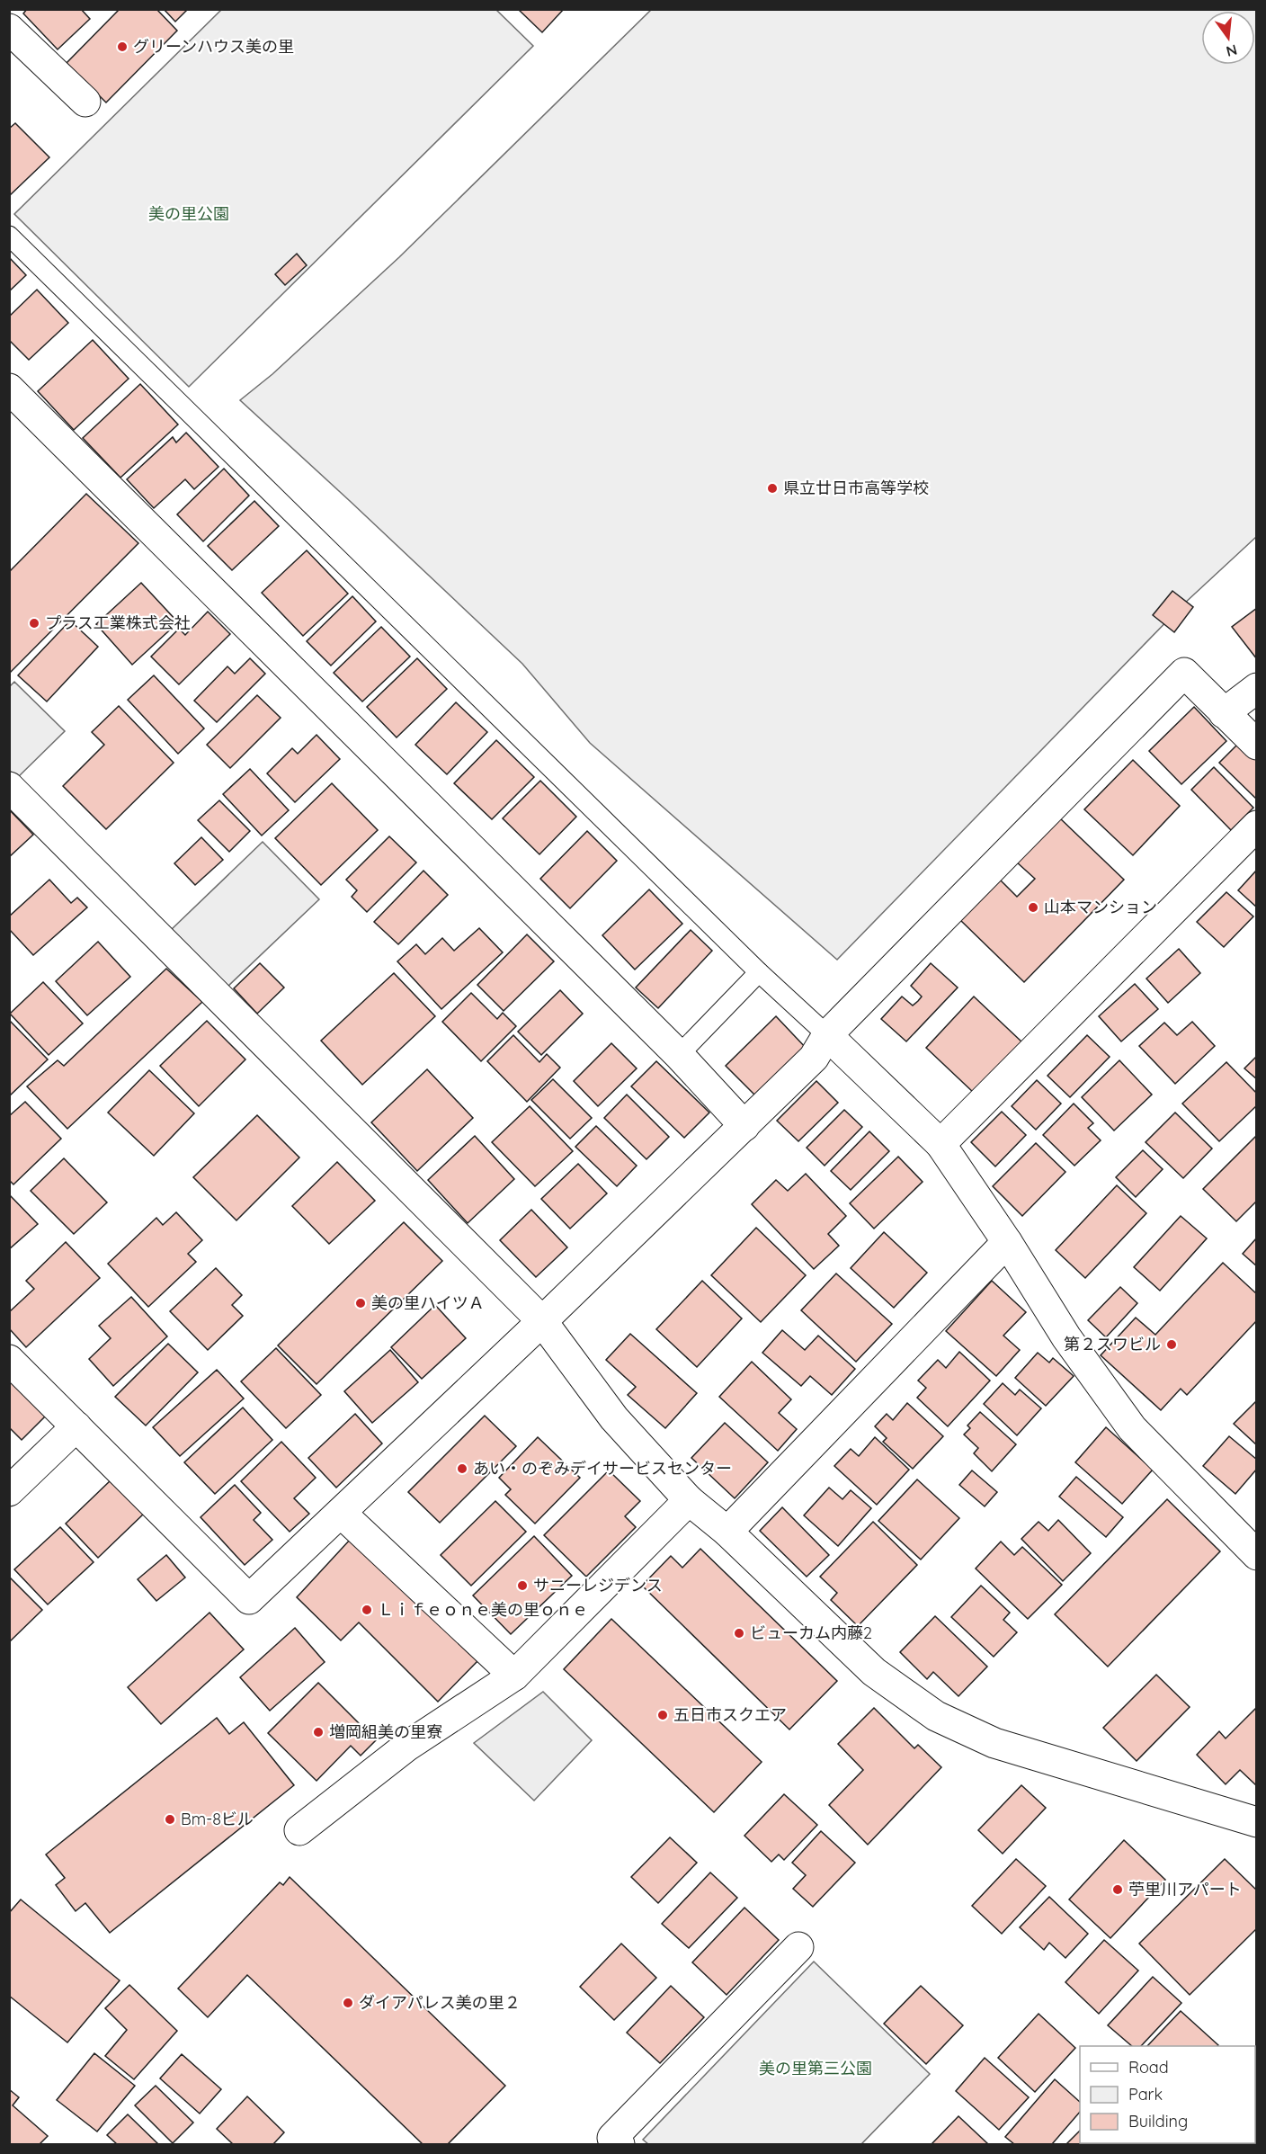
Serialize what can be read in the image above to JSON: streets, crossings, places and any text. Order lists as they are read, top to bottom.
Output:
{
  "parks": ["美の里公園", "美の里第三公園"],
  "places": [
    "グリーンハウス美の里",
    "県立廿日市高等学校",
    "プラス工業株式会社",
    "山本マンション",
    "美の里ハイツＡ",
    "第２スワビル",
    "あい・のぞみデイサービスセンター",
    "サニーレジデンス",
    "Ｌｉｆｅｏｎｅ美の里ｏｎｅ",
    "ビューカム内藤2",
    "五日市スクエア",
    "増岡組美の里寮",
    "Bm-8ビル",
    "苧里川アパート",
    "ダイアパレス美の里２"
  ],
  "legend": ["Road", "Park", "Building"],
  "north": "bottom"
}
